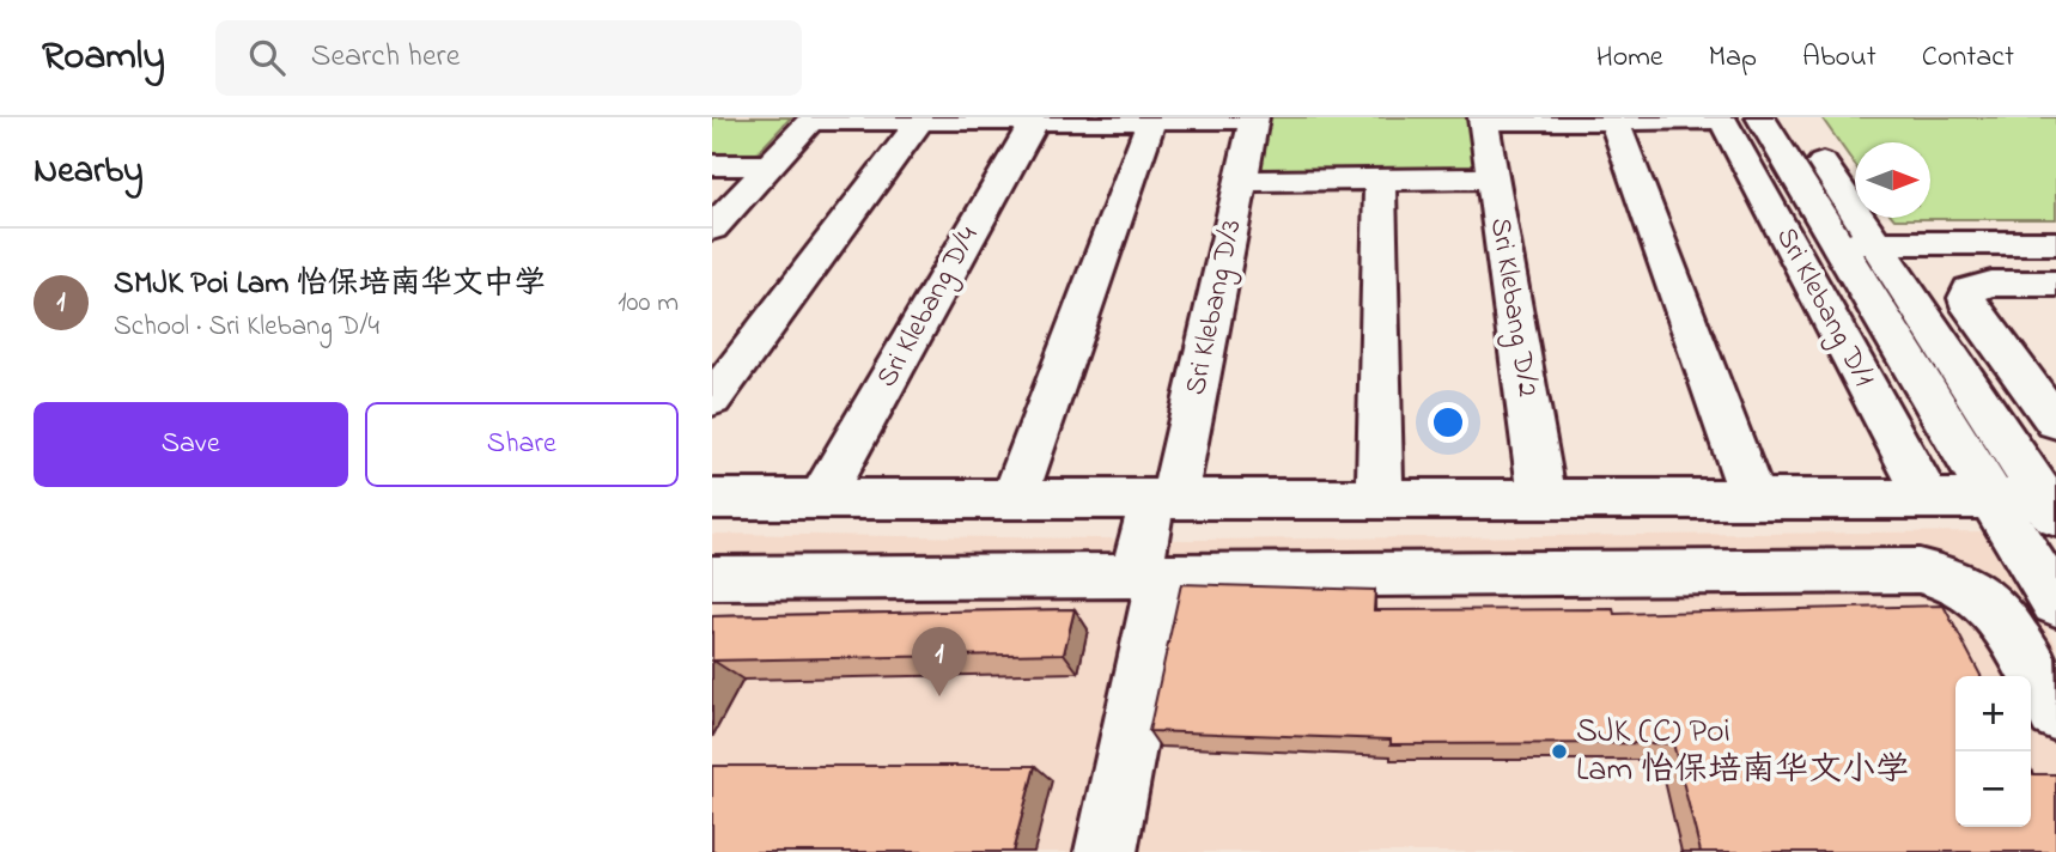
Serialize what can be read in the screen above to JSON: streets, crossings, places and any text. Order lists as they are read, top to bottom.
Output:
{
  "streets": {
    "street": [
      "Sri Klebang D/4",
      "Sri Klebang D/3",
      "Sri Klebang D/2",
      "Sri Klebang D/1"
    ]
  },
  "places": ["SJK (C) Poi Lam 怡保培南华文小学"],
  "north": "right",
  "page": {
    "header": "Roamly",
    "search": "Search here",
    "nav": [
      "Home",
      "Map",
      "About",
      "Contact"
    ],
    "heading": "Nearby",
    "list": [
      {
        "mark": "1",
        "name": "SMJK Poi Lam 怡保培南华文中学",
        "note": "School · Sri Klebang D/4",
        "value": "100 m"
      }
    ],
    "buttons": ["Save", "Share"],
    "pins": "1",
    "map_buttons": ["+", "−"]
  }
}
